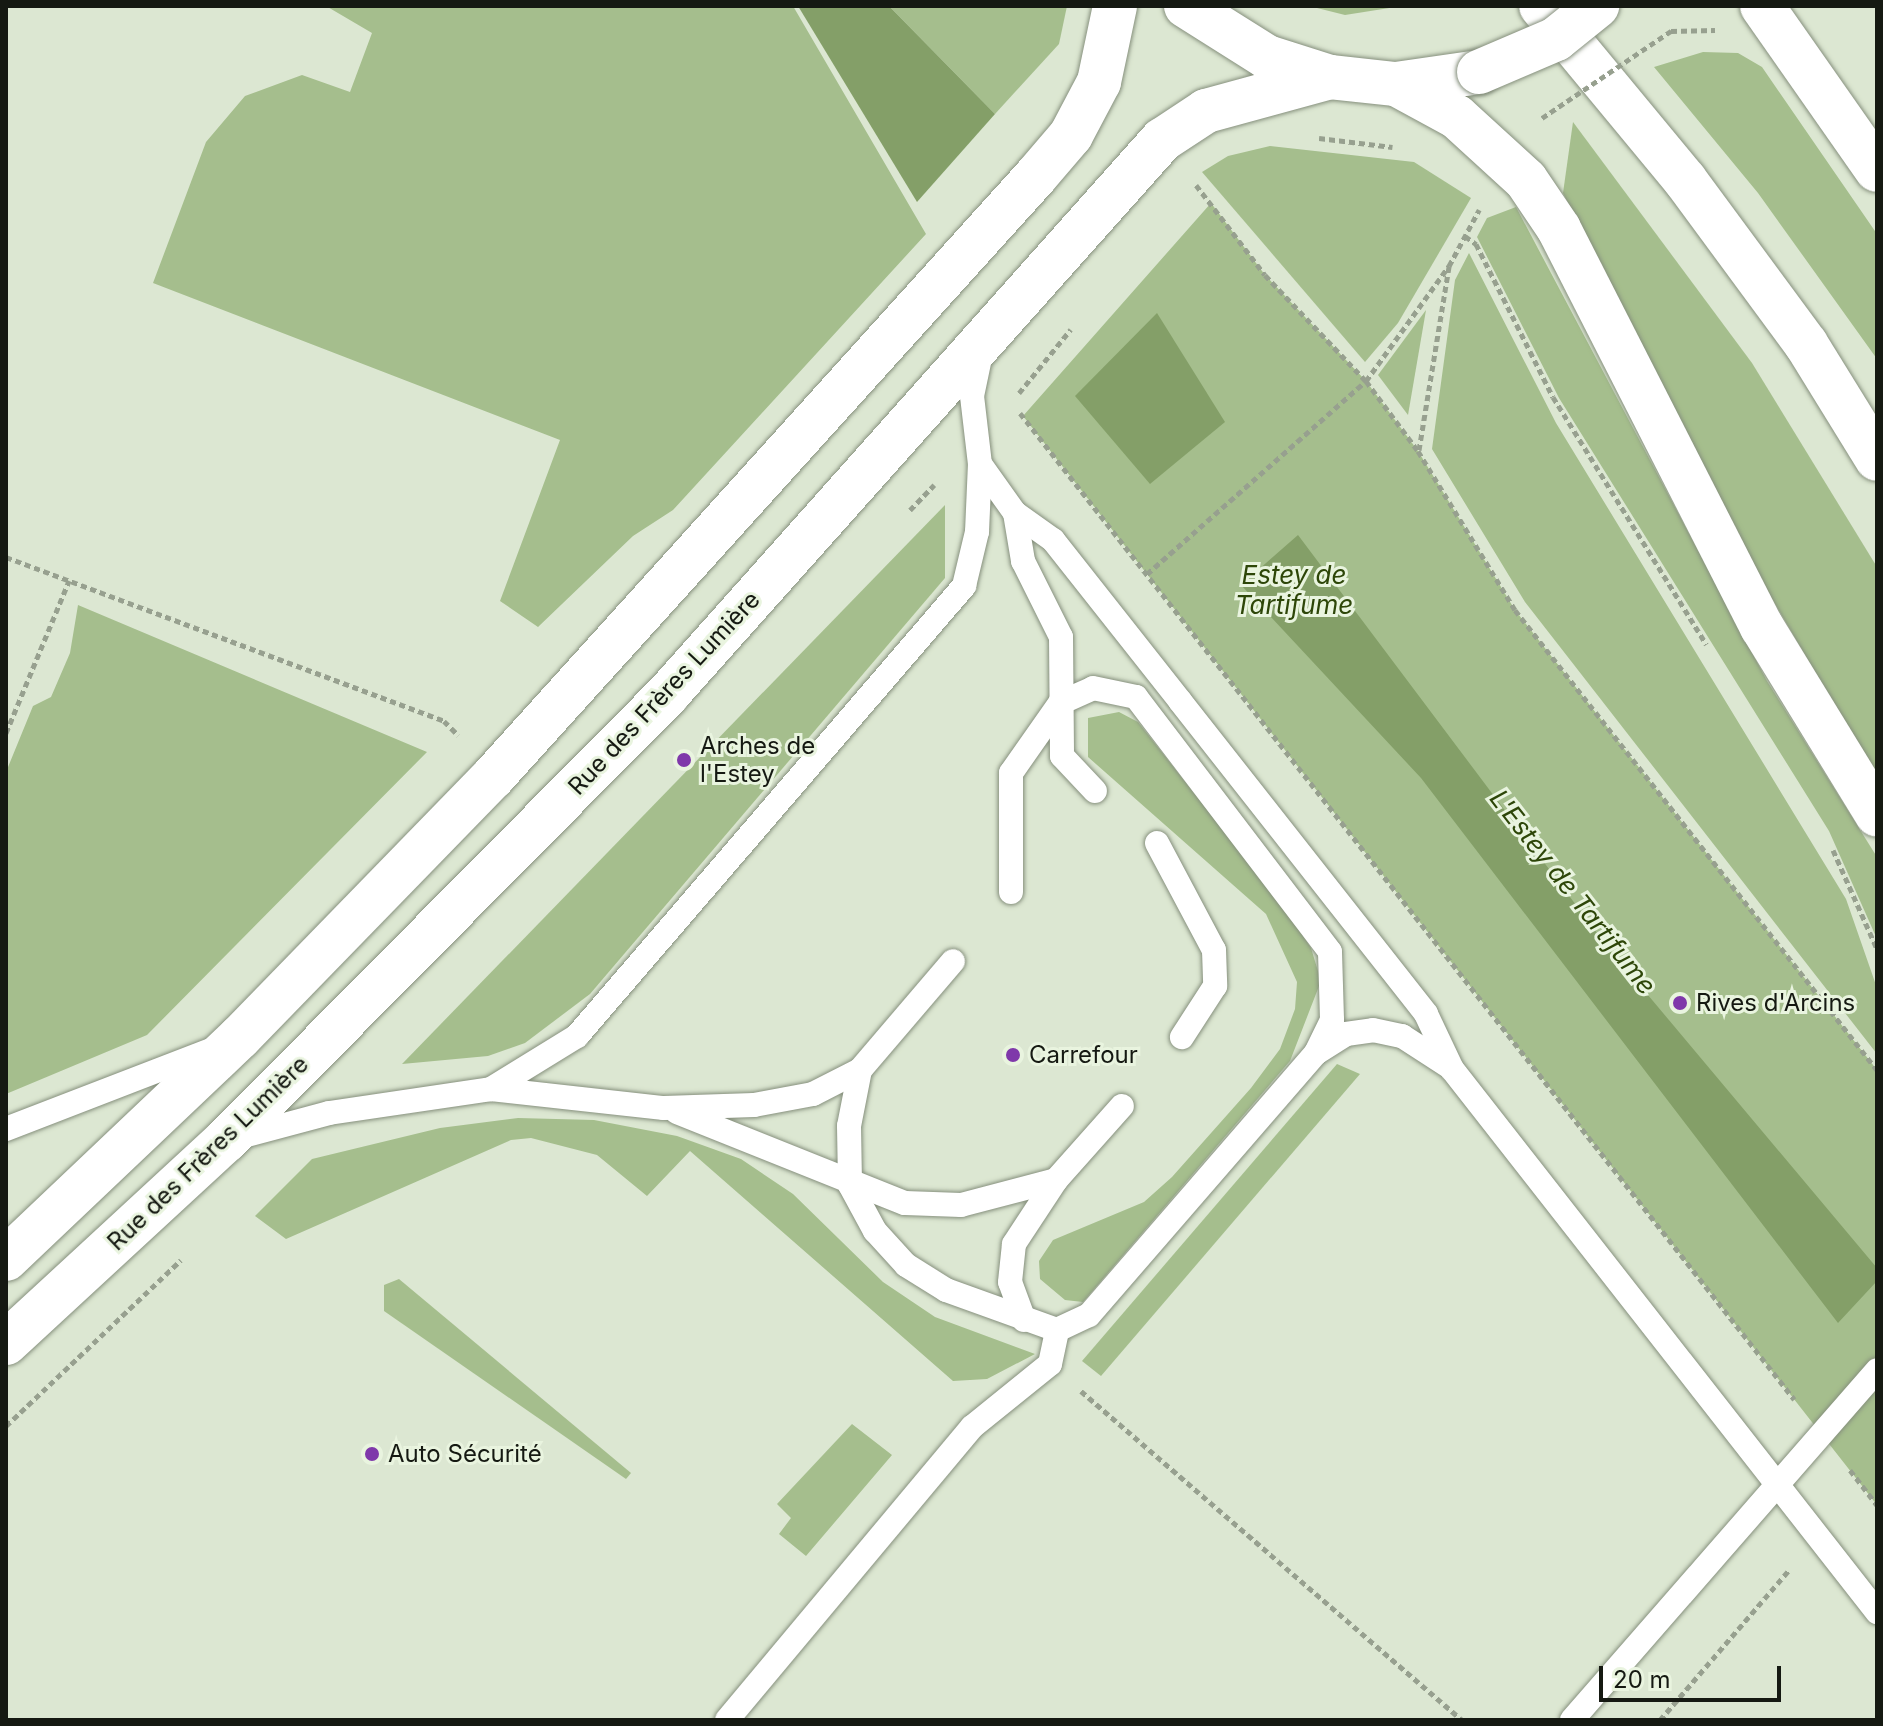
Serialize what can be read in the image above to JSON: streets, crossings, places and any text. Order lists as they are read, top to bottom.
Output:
{
  "streets": {
    "main road": ["Rue des Frères Lumière"]
  },
  "water": ["Estey de Tartifume", "L'Estey de Tartifume"],
  "places": [
    "Arches de l'Estey",
    "Rives d'Arcins",
    "Carrefour",
    "Auto Sécurité"
  ],
  "scale_bar": "20 m"
}
